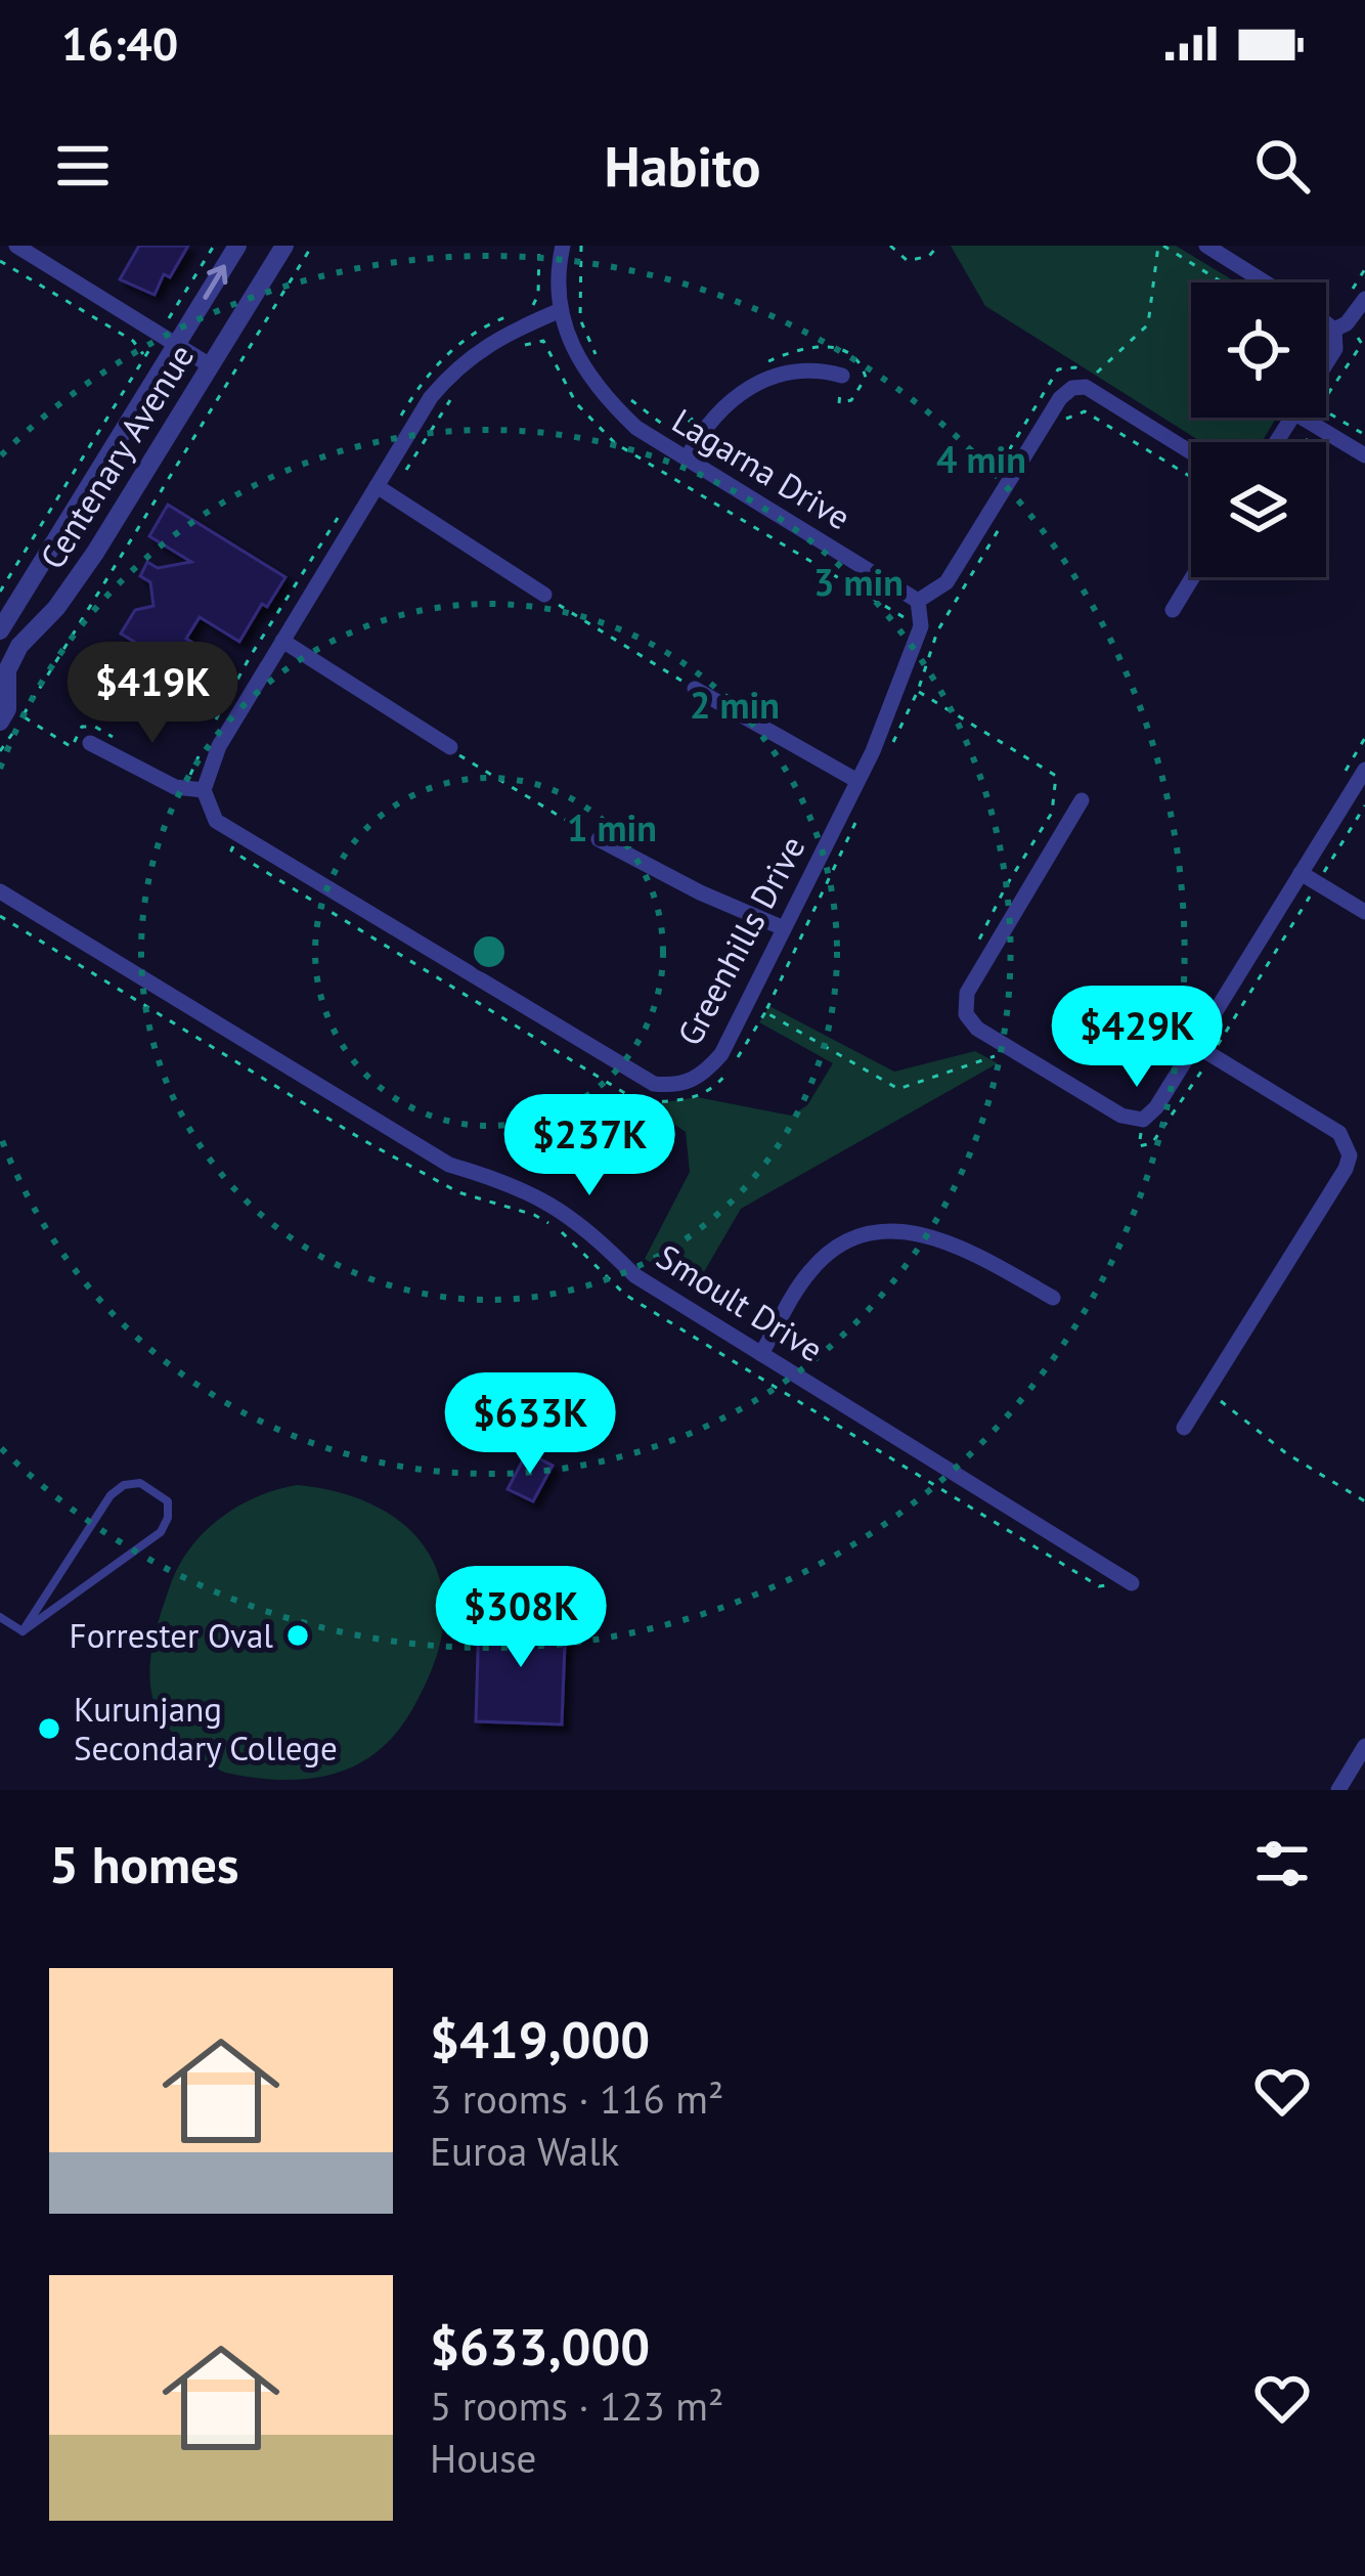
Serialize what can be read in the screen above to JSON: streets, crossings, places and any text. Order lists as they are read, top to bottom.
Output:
{
  "streets": {
    "street": [
      "Centenary Avenue",
      "Lagarna Drive",
      "Greenhills Drive",
      "Smoult Drive"
    ]
  },
  "crossings": [
    ["Lagarna Drive", "Greenhills Drive"]
  ],
  "places": ["Forrester Oval", "Kurunjang Secondary College"],
  "page": {
    "status": "16:40",
    "header": "Habito",
    "price": [
      "$419K",
      "$429K",
      "$237K",
      "$633K",
      "$308K"
    ],
    "heading": "5 homes",
    "list": [
      {
        "name": "$419,000",
        "note": "3 rooms · 116 m² · Euroa Walk"
      },
      {
        "name": "$633,000",
        "note": "5 rooms · 123 m² · House"
      }
    ]
  },
  "rings": [
    "4 min",
    "3 min",
    "2 min",
    "1 min"
  ]
}
